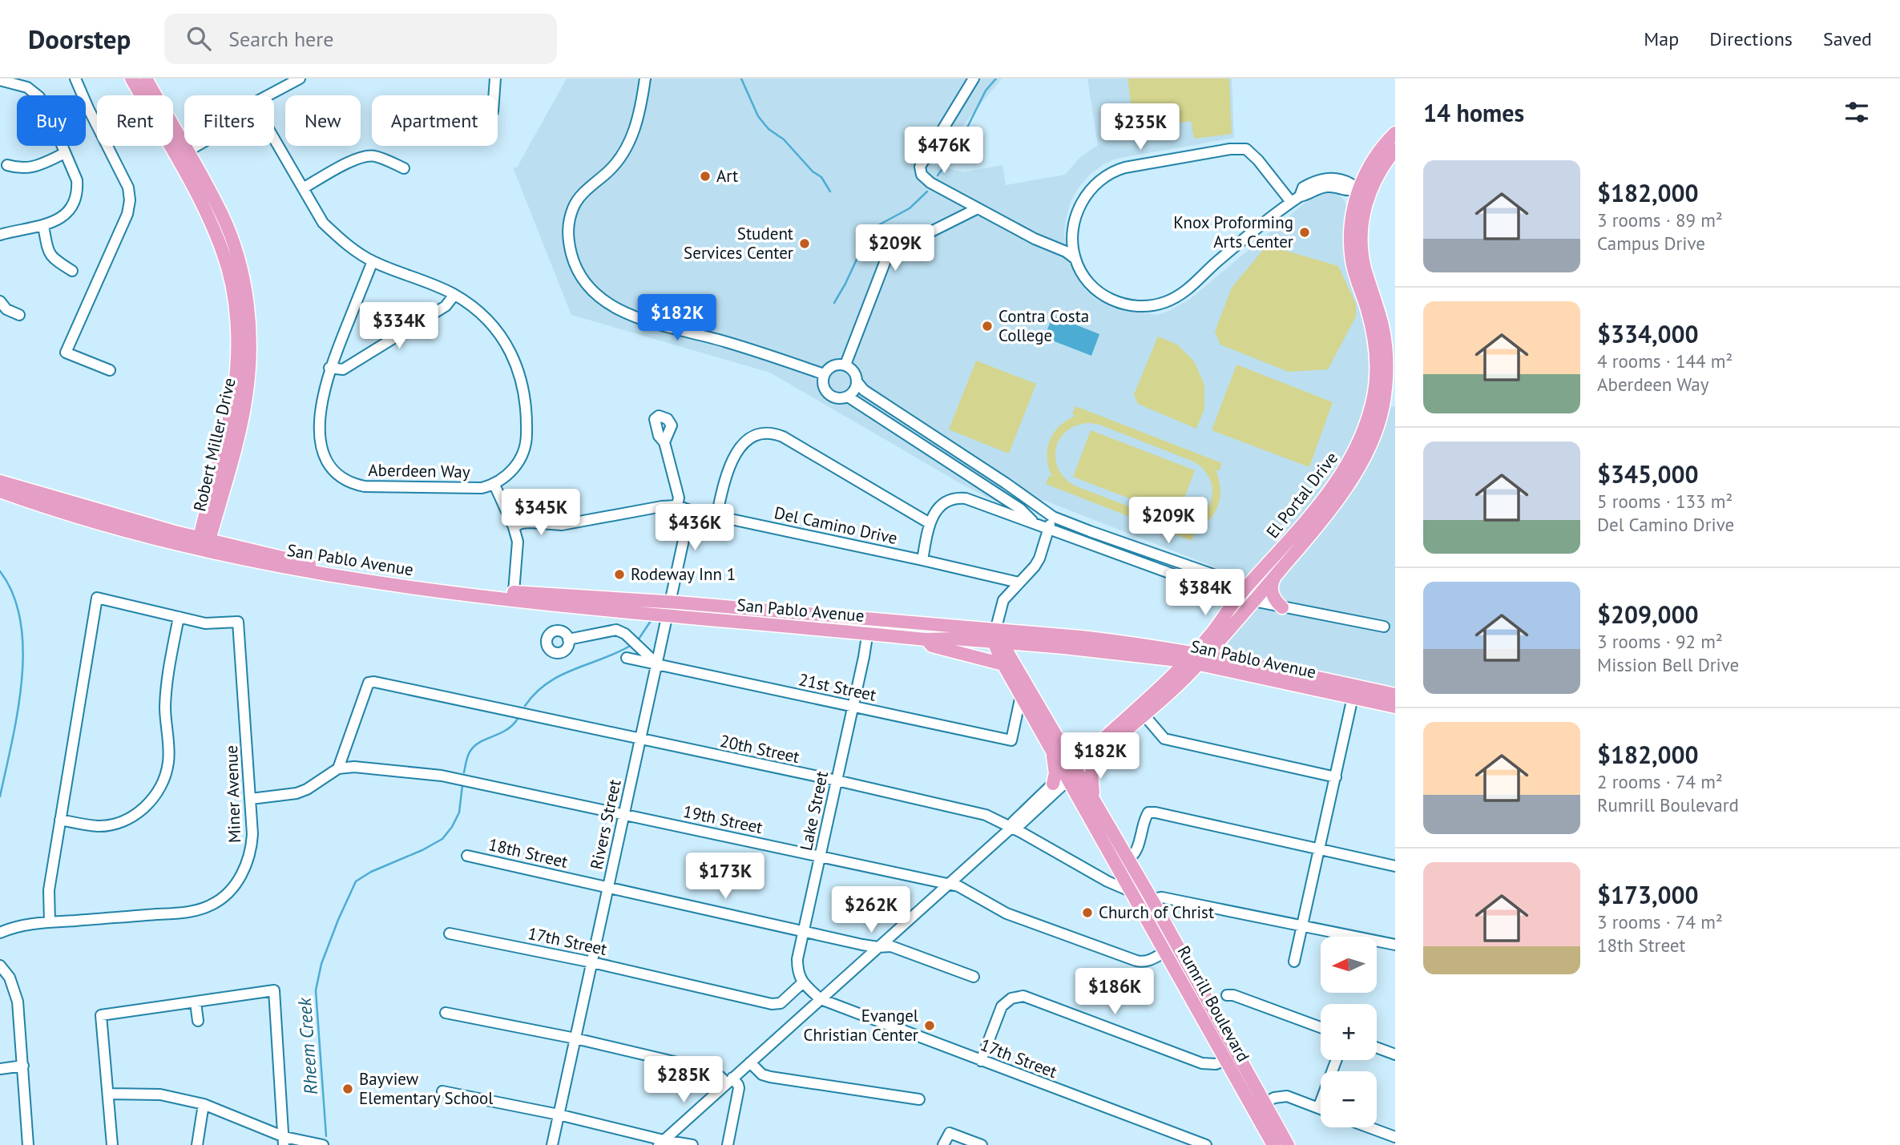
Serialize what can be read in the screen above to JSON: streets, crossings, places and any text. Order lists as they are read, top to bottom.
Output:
{
  "streets": {
    "main road": [
      "Robert Miller Drive",
      "El Portal Drive",
      "San Pablo Avenue",
      "Rumrill Boulevard"
    ],
    "street": [
      "Aberdeen Way",
      "Del Camino Drive",
      "21st Street",
      "20th Street",
      "Miner Avenue",
      "Lake Street",
      "19th Street",
      "Rivers Street",
      "18th Street",
      "17th Street"
    ]
  },
  "crossings": [
    ["Robert Miller Drive", "San Pablo Avenue"],
    ["El Portal Drive", "San Pablo Avenue"],
    ["Del Camino Drive", "Rivers Street"],
    ["San Pablo Avenue", "Lake Street"],
    ["San Pablo Avenue", "Rivers Street"],
    ["San Pablo Avenue", "Rumrill Boulevard"],
    ["21st Street", "Lake Street"],
    ["21st Street", "Rivers Street"],
    ["21st Street", "Rumrill Boulevard"],
    ["20th Street", "Lake Street"],
    ["20th Street", "19th Street"],
    ["20th Street", "Rivers Street"],
    ["20th Street", "Rumrill Boulevard"],
    ["Lake Street", "19th Street"],
    ["Lake Street", "18th Street"],
    ["Lake Street", "17th Street"],
    ["19th Street", "Rivers Street"],
    ["19th Street", "Rumrill Boulevard"],
    ["Rivers Street", "18th Street"],
    ["Rivers Street", "17th Street"]
  ],
  "water": ["Rheem Creek"],
  "places": [
    "Art",
    "Knox Proforming Arts Center",
    "Student Services Center",
    "Contra Costa College",
    "Rodeway Inn 1",
    "Church of Christ",
    "Evangel Christian Center",
    "Bayview Elementary School"
  ],
  "north": "left",
  "page": {
    "header": "Doorstep",
    "search": "Search here",
    "nav": ["Map", "Directions", "Saved"],
    "heading": "14 homes",
    "chip": [
      "Buy",
      "Rent",
      "Filters",
      "New",
      "Apartment"
    ],
    "price": [
      "$235K",
      "$476K",
      "$209K",
      "$182K",
      "$334K",
      "$345K",
      "$209K",
      "$436K",
      "$384K",
      "$182K",
      "$173K",
      "$262K",
      "$186K",
      "$285K"
    ],
    "list": [
      {
        "name": "$182,000",
        "note": "3 rooms · 89 m² · Campus Drive"
      },
      {
        "name": "$334,000",
        "note": "4 rooms · 144 m² · Aberdeen Way"
      },
      {
        "name": "$345,000",
        "note": "5 rooms · 133 m² · Del Camino Drive"
      },
      {
        "name": "$209,000",
        "note": "3 rooms · 92 m² · Mission Bell Drive"
      },
      {
        "name": "$182,000",
        "note": "2 rooms · 74 m² · Rumrill Boulevard"
      },
      {
        "name": "$173,000",
        "note": "3 rooms · 74 m² · 18th Street"
      }
    ],
    "map_buttons": ["+", "−"]
  }
}
